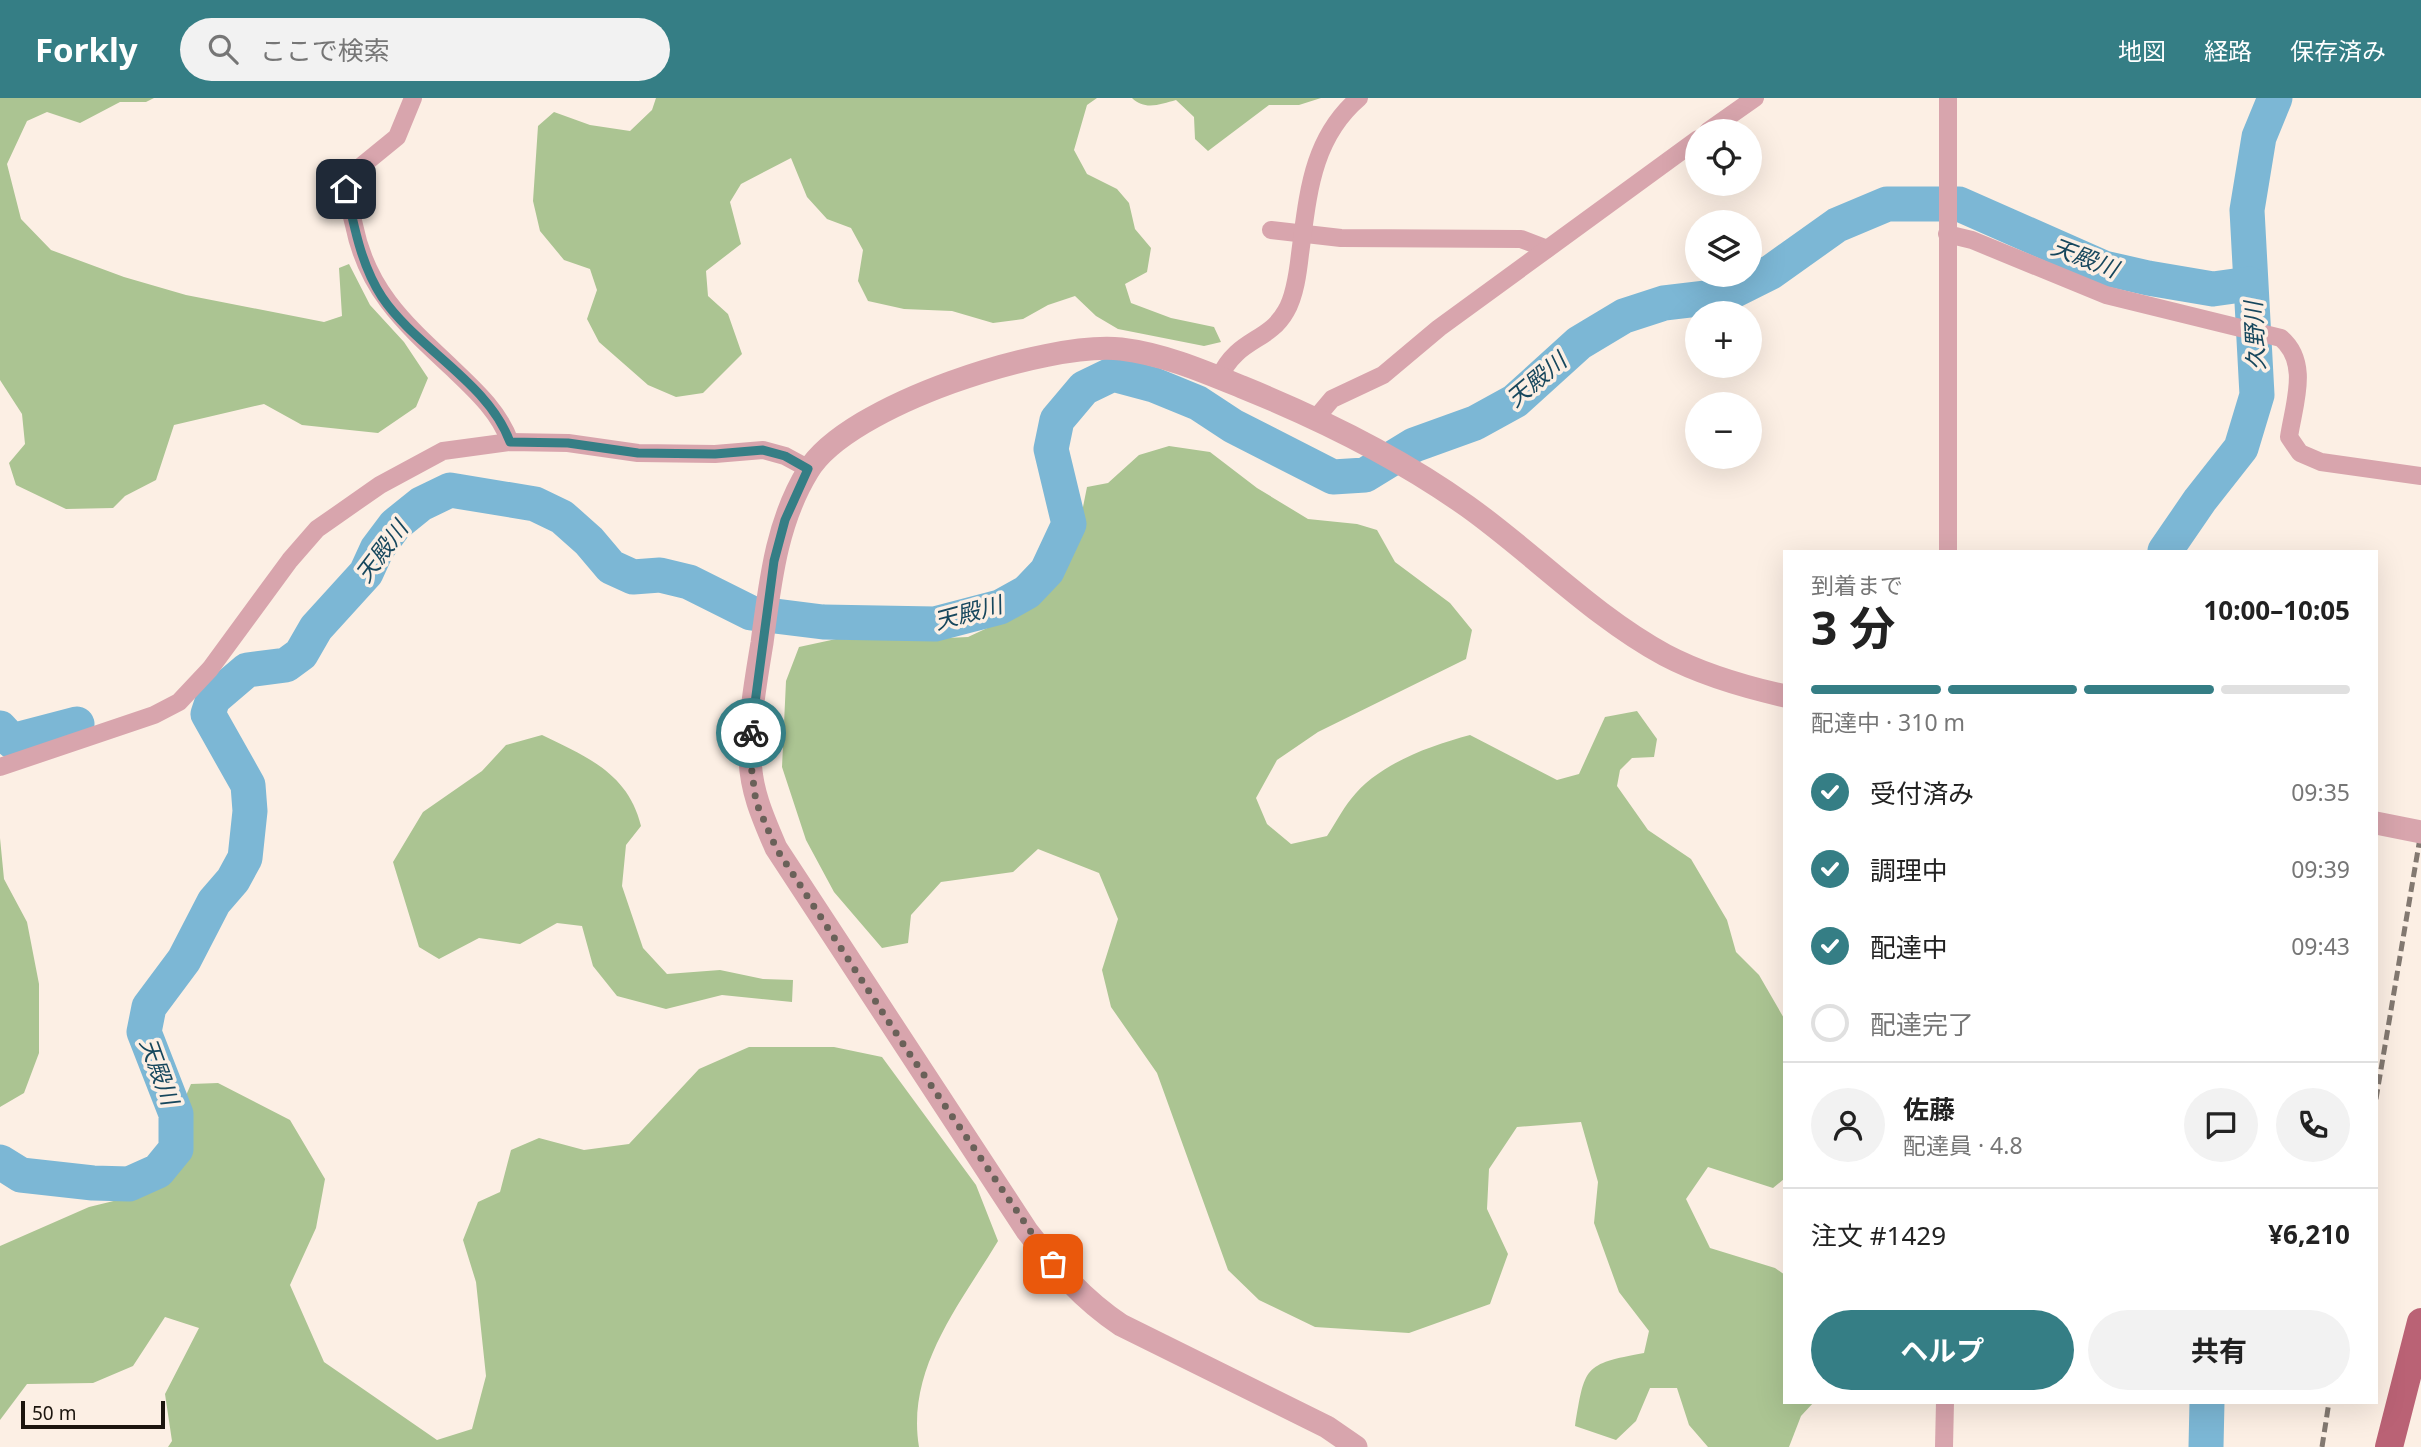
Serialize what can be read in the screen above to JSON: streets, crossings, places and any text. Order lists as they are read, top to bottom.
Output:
{
  "water": ["天殿川", "久野川"],
  "scale_bar": "50 m",
  "page": {
    "header": "Forkly",
    "search": "ここで検索",
    "nav": ["地図", "経路", "保存済み"],
    "map_buttons": ["+", "−"],
    "heading": ["3 分", "到着まで", "10:00–10:05"],
    "panel": [
      "佐藤",
      "配達員 · 4.8",
      "注文 #1429",
      "¥6,210"
    ],
    "bar": "配達中 · 310 m",
    "list": [
      ["受付済み", "09:35"],
      ["調理中", "09:39"],
      ["配達中", "09:43"],
      "配達完了"
    ],
    "buttons": ["ヘルプ", "共有"],
    "scale": "50 m"
  }
}
